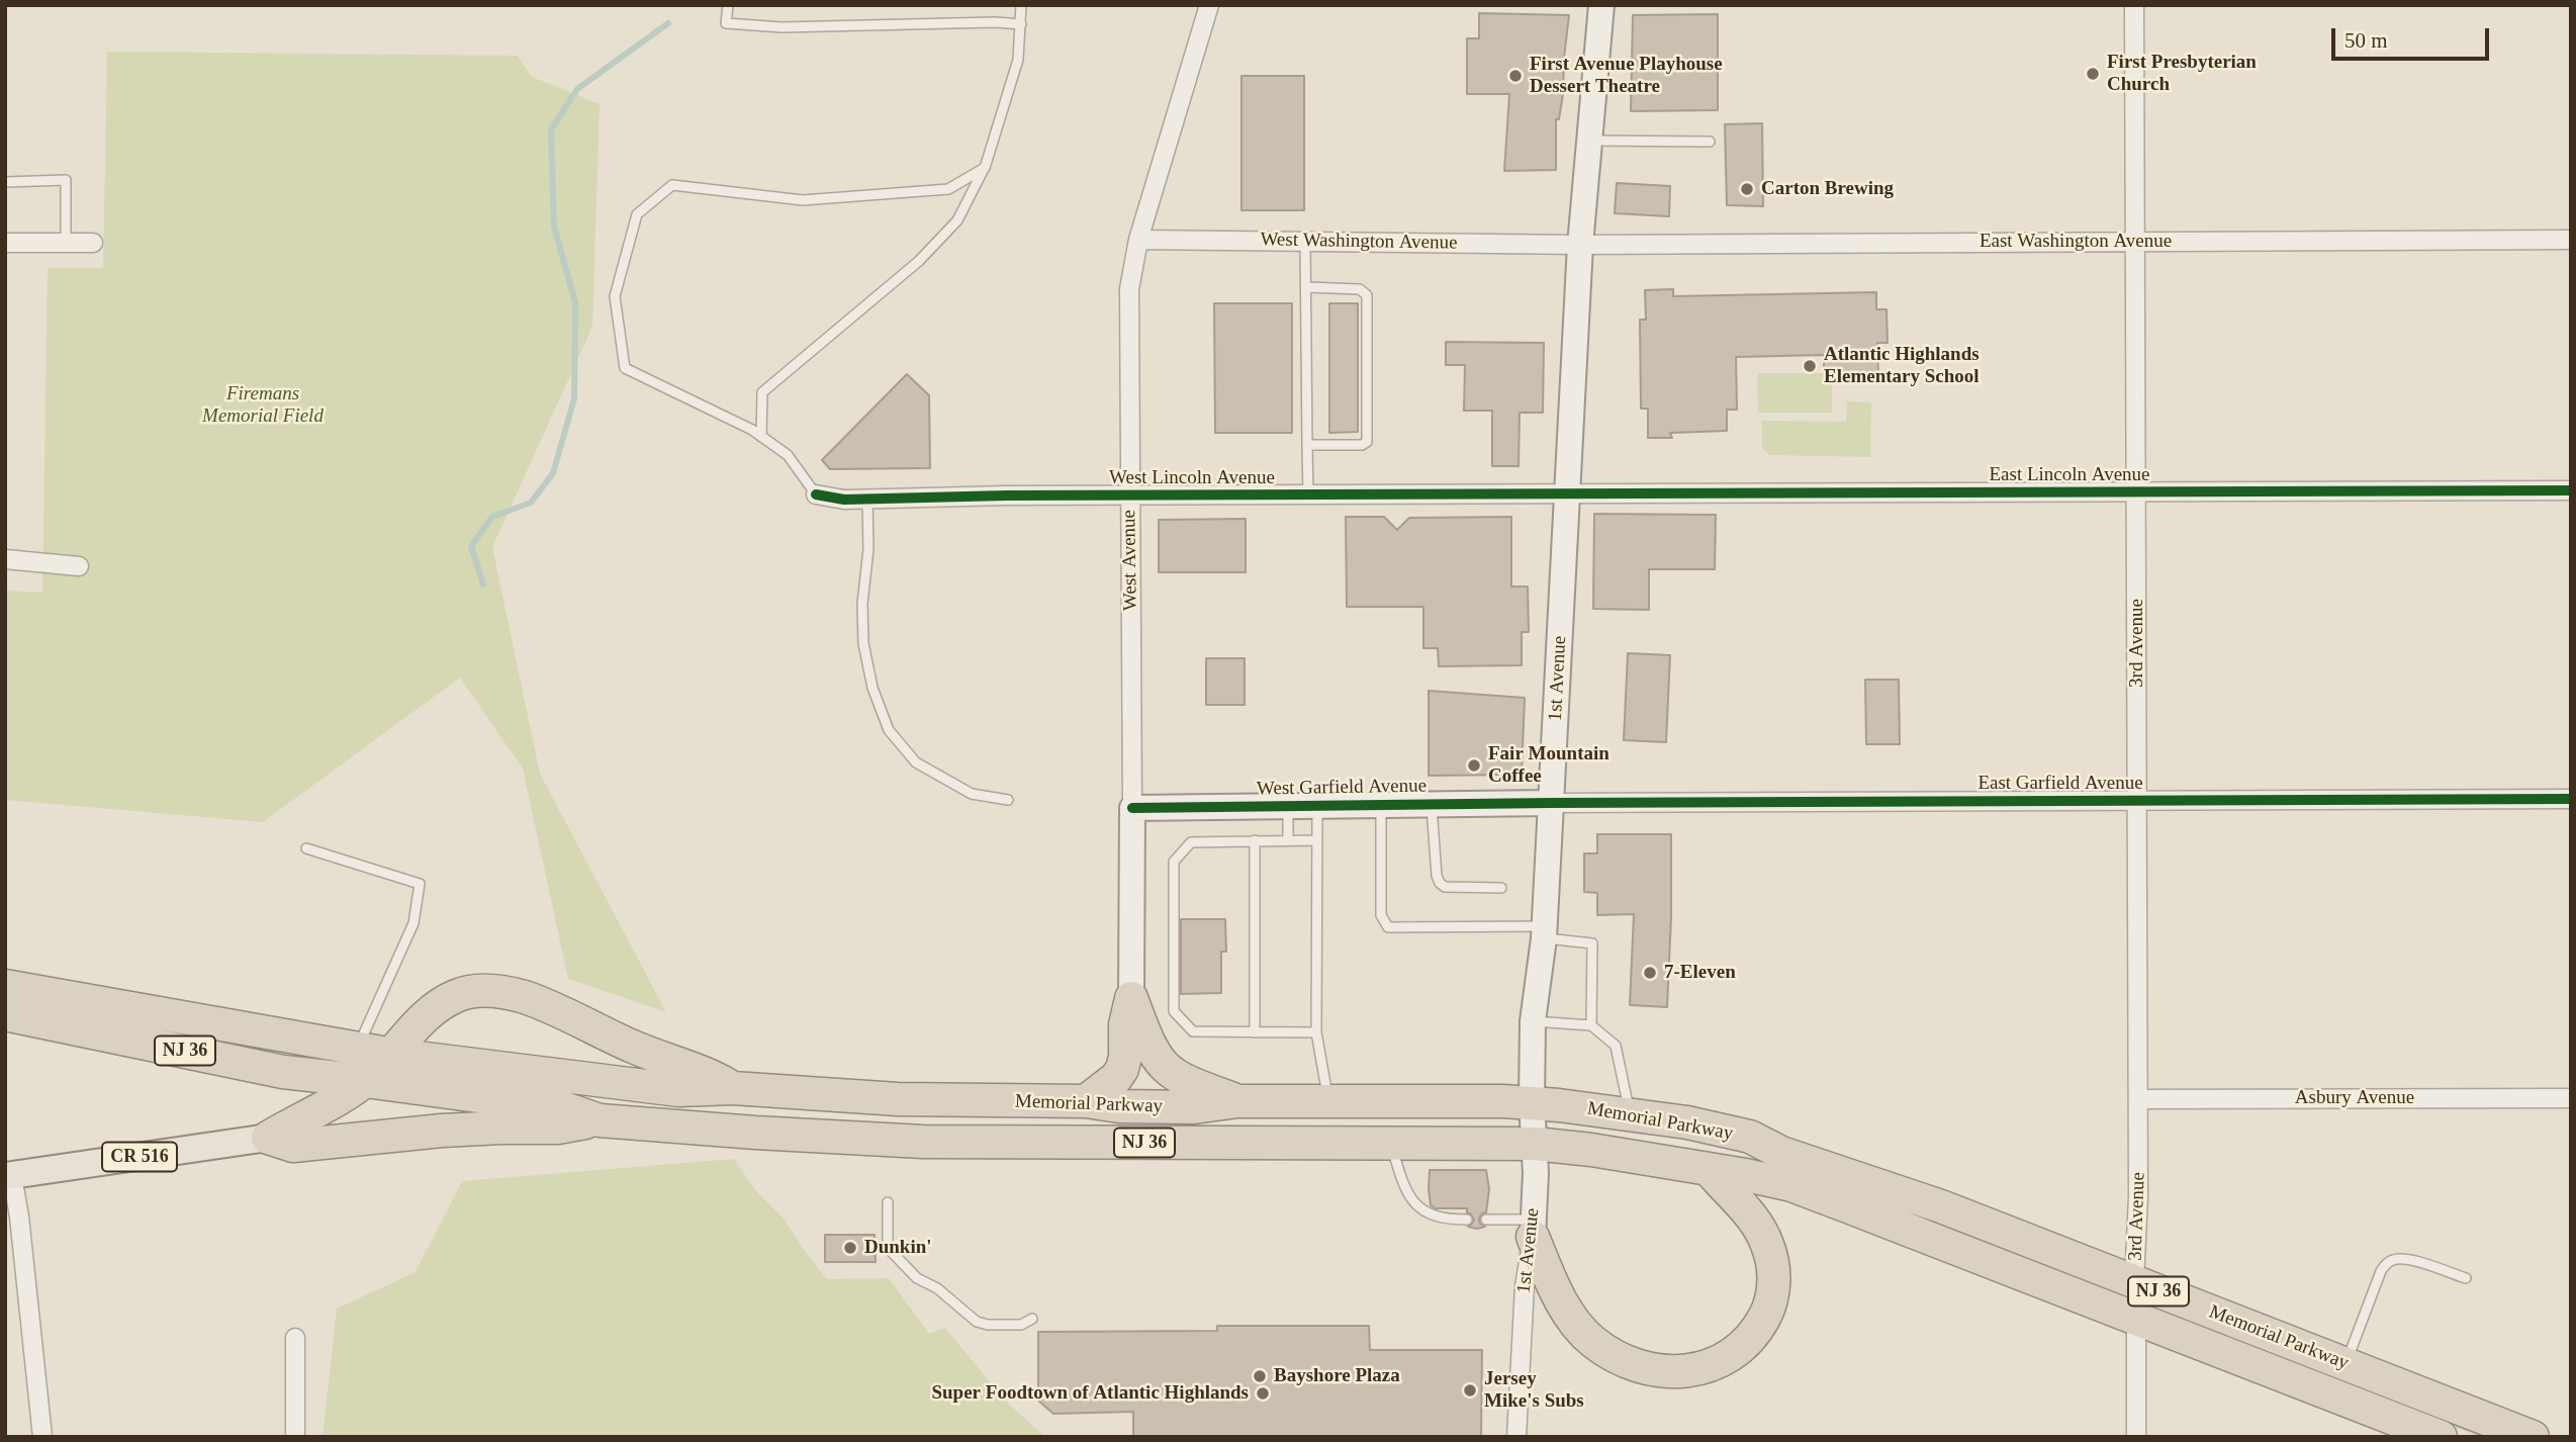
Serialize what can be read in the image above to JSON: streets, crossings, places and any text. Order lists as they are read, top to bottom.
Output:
{
  "streets": {
    "highway": ["NJ 36", "Memorial Parkway"],
    "main road": ["CR 516"],
    "street": [
      "West Washington Avenue",
      "East Washington Avenue",
      "East Lincoln Avenue",
      "West Lincoln Avenue",
      "West Avenue",
      "3rd Avenue",
      "1st Avenue",
      "East Garfield Avenue",
      "West Garfield Avenue",
      "Asbury Avenue"
    ]
  },
  "crossings": [
    ["West Washington Avenue", "East Washington Avenue"],
    ["West Washington Avenue", "West Avenue"],
    ["West Washington Avenue", "1st Avenue"],
    ["East Washington Avenue", "3rd Avenue"],
    ["East Washington Avenue", "1st Avenue"],
    ["East Lincoln Avenue", "West Lincoln Avenue"],
    ["East Lincoln Avenue", "3rd Avenue"],
    ["East Lincoln Avenue", "1st Avenue"],
    ["West Lincoln Avenue", "West Avenue"],
    ["West Lincoln Avenue", "1st Avenue"],
    ["West Avenue", "West Garfield Avenue"],
    ["3rd Avenue", "East Garfield Avenue"],
    ["3rd Avenue", "Asbury Avenue"],
    ["3rd Avenue", "Memorial Parkway"],
    ["1st Avenue", "East Garfield Avenue"],
    ["1st Avenue", "West Garfield Avenue"],
    ["1st Avenue", "Memorial Parkway"],
    ["East Garfield Avenue", "West Garfield Avenue"],
    ["NJ 36", "Memorial Parkway"]
  ],
  "parks": ["Firemans Memorial Field"],
  "places": [
    "First Presbyterian Church",
    "First Avenue Playhouse Dessert Theatre",
    "Carton Brewing",
    "Atlantic Highlands Elementary School",
    "Fair Mountain Coffee",
    "7-Eleven",
    "Dunkin'",
    "Bayshore Plaza",
    "Jersey Mike's Subs",
    "Super Foodtown of Atlantic Highlands"
  ],
  "scale_bar": "50 m"
}
